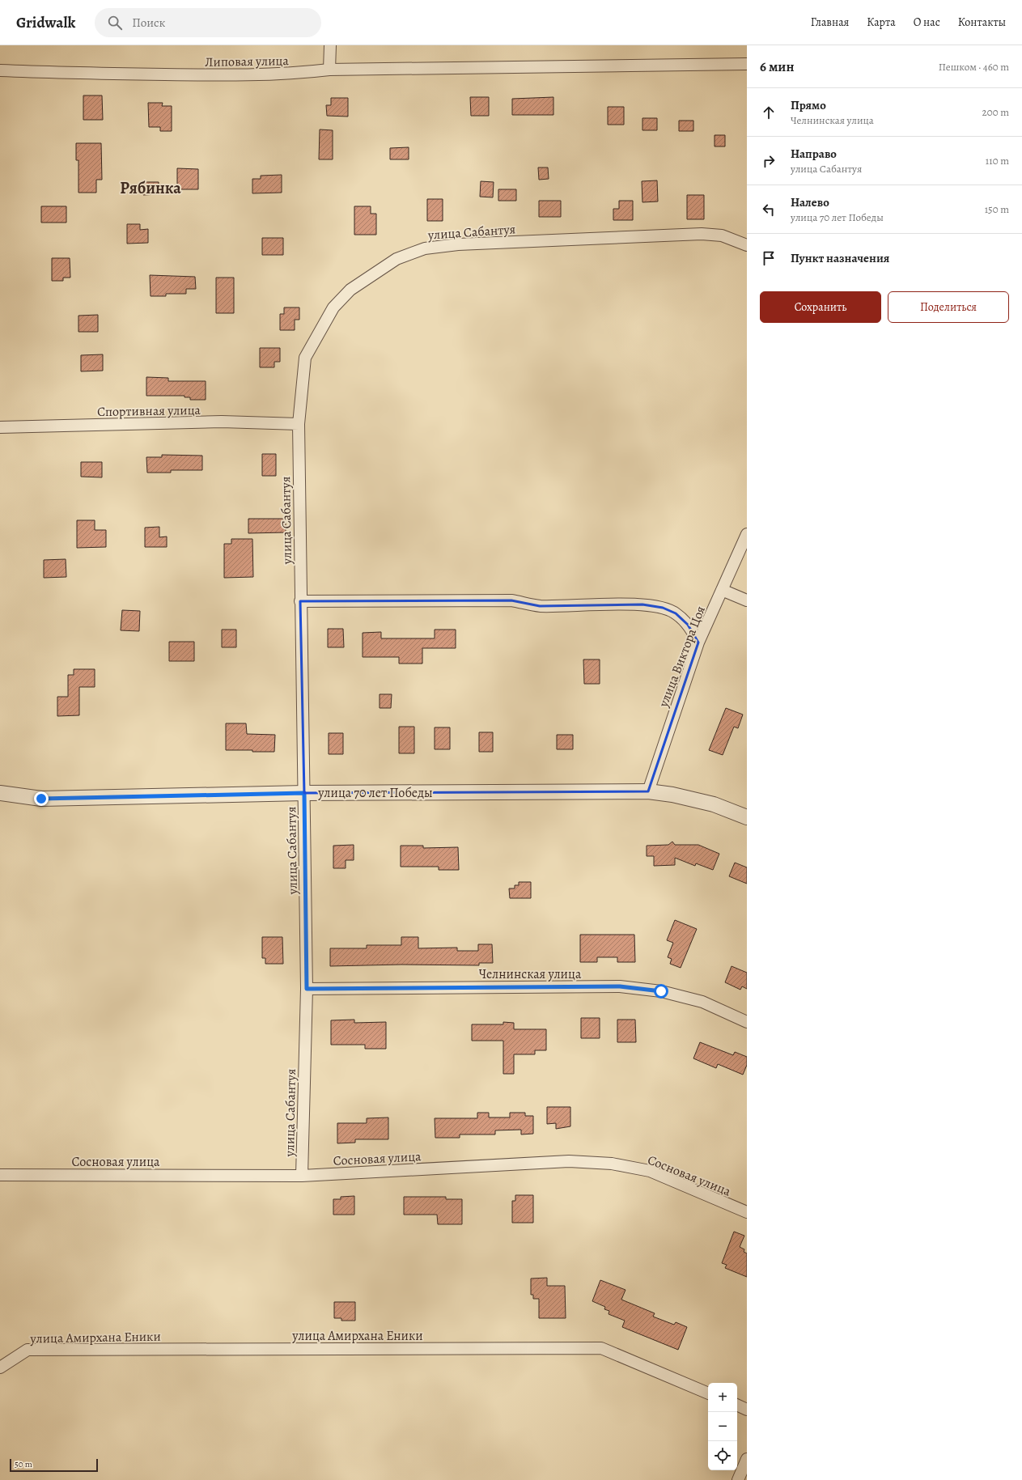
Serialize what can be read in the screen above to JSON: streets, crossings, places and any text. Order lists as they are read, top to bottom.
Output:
{
  "streets": {
    "street": [
      "Липовая улица",
      "улица Сабантуя",
      "Спортивная улица",
      "улица Виктора Цоя",
      "улица 70 лет Победы",
      "Челнинская улица",
      "Сосновая улица",
      "улица Амирхана Еники"
    ]
  },
  "crossings": [
    ["улица Сабантуя", "Спортивная улица"],
    ["улица Сабантуя", "улица 70 лет Победы"],
    ["улица Сабантуя", "Челнинская улица"],
    ["улица Сабантуя", "Сосновая улица"],
    ["улица Виктора Цоя", "улица 70 лет Победы"]
  ],
  "districts": ["Рябинка"],
  "scale_bar": "50 m",
  "page": {
    "header": "Gridwalk",
    "search": "Поиск",
    "nav": [
      "Главная",
      "Карта",
      "О нас",
      "Контакты"
    ],
    "heading": ["6 мин", "Пешком · 460 m"],
    "list": [
      ["Прямо", "Челнинская улица", "200 m"],
      ["Направо", "улица Сабантуя", "110 m"],
      ["Налево", "улица 70 лет Победы", "150 m"],
      "Пункт назначения"
    ],
    "buttons": ["Сохранить", "Поделиться"],
    "map_buttons": ["+", "−"],
    "scale": "50 m"
  }
}
